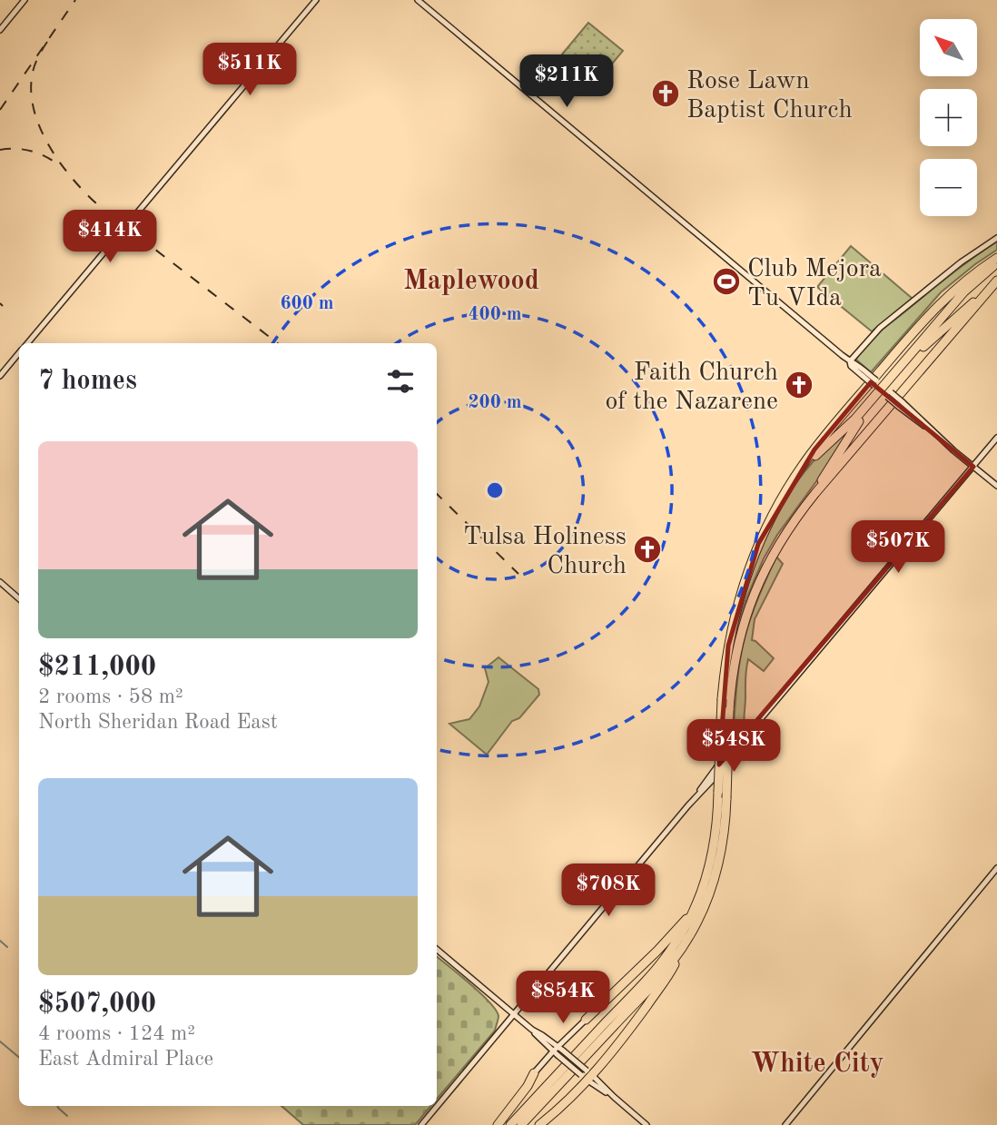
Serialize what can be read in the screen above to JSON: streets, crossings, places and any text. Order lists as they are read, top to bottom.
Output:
{
  "districts": ["Maplewood", "White City"],
  "places": {
    "church": ["Rose Lawn Baptist Church", "Faith Church of the Nazarene", "Tulsa Holiness Church"],
    "sports": ["Club Mejora Tu VIda"]
  },
  "north": "top left",
  "page": {
    "map_buttons": ["+", "−"],
    "price": [
      "$511K",
      "$211K",
      "$414K",
      "$507K",
      "$548K",
      "$708K",
      "$854K"
    ],
    "heading": "7 homes",
    "list": [
      {
        "name": "$211,000",
        "note": "2 rooms · 58 m² · North Sheridan Road East"
      },
      {
        "name": "$507,000",
        "note": "4 rooms · 124 m² · East Admiral Place"
      }
    ]
  },
  "rings": ["600 m", "400 m", "200 m"]
}
